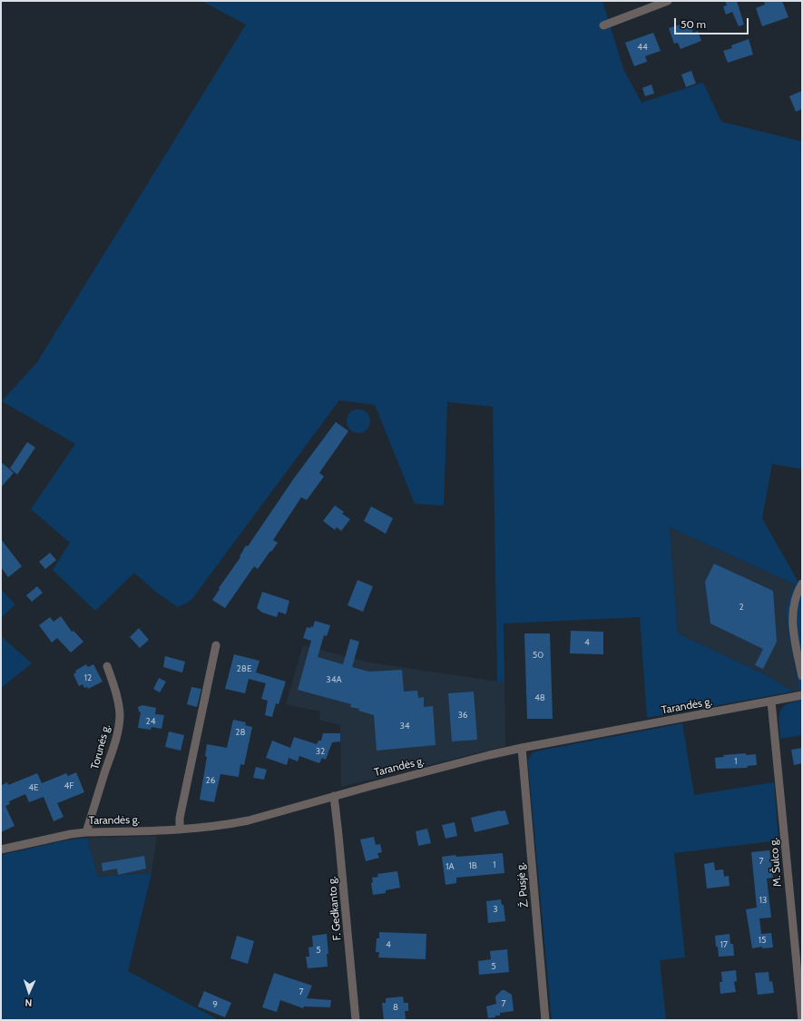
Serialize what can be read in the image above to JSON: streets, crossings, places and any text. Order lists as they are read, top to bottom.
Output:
{
  "streets": {
    "street": [
      "Tarandės g.",
      "Torunės g.",
      "M. Šulco g.",
      "Ž. Pusjė g.",
      "F. Gedkanto g."
    ]
  },
  "crossings": [
    ["Tarandės g.", "Torunės g."],
    ["Tarandės g.", "M. Šulco g."],
    ["Tarandės g.", "Ž. Pusjė g."],
    ["Tarandės g.", "F. Gedkanto g."]
  ],
  "house_numbers": [
    "44",
    "2",
    "4",
    "50",
    "28E",
    "12",
    "34A",
    "48",
    "36",
    "24",
    "34",
    "28",
    "32",
    "1",
    "26",
    "4F",
    "4E",
    "7",
    "1",
    "1B",
    "1A",
    "13",
    "3",
    "15",
    "4",
    "17",
    "5",
    "5",
    "7",
    "7",
    "9",
    "8"
  ],
  "scale_bar": "50 m",
  "north": "bottom"
}
